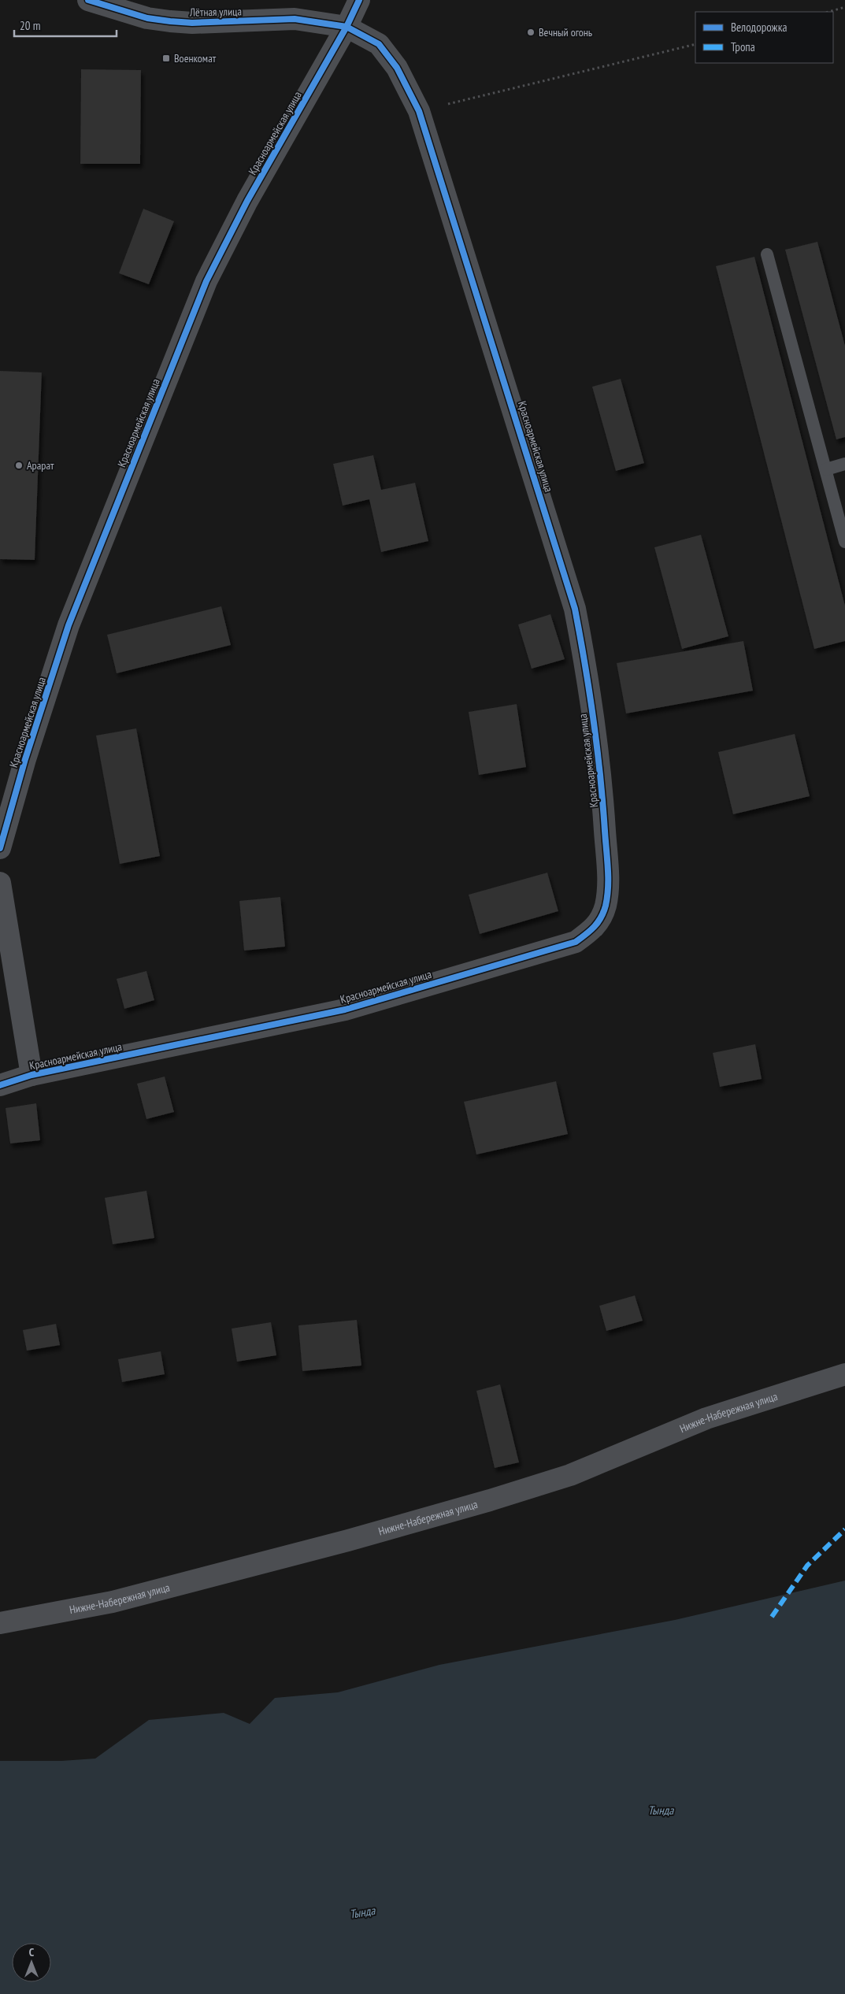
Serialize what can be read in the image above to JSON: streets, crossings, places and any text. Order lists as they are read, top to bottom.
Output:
{
  "streets": {
    "street": ["Лётная улица", "Красноармейская улица", "Нижне-Набережная улица"]
  },
  "crossings": [
    ["Лётная улица", "Красноармейская улица"]
  ],
  "water": ["Тында"],
  "places": {
    "other": ["Вечный огонь", "Арарат"],
    "transit": ["Военкомат"]
  },
  "legend": ["Велодорожка", "Тропа"],
  "scale_bar": "20 m",
  "north": "top"
}
